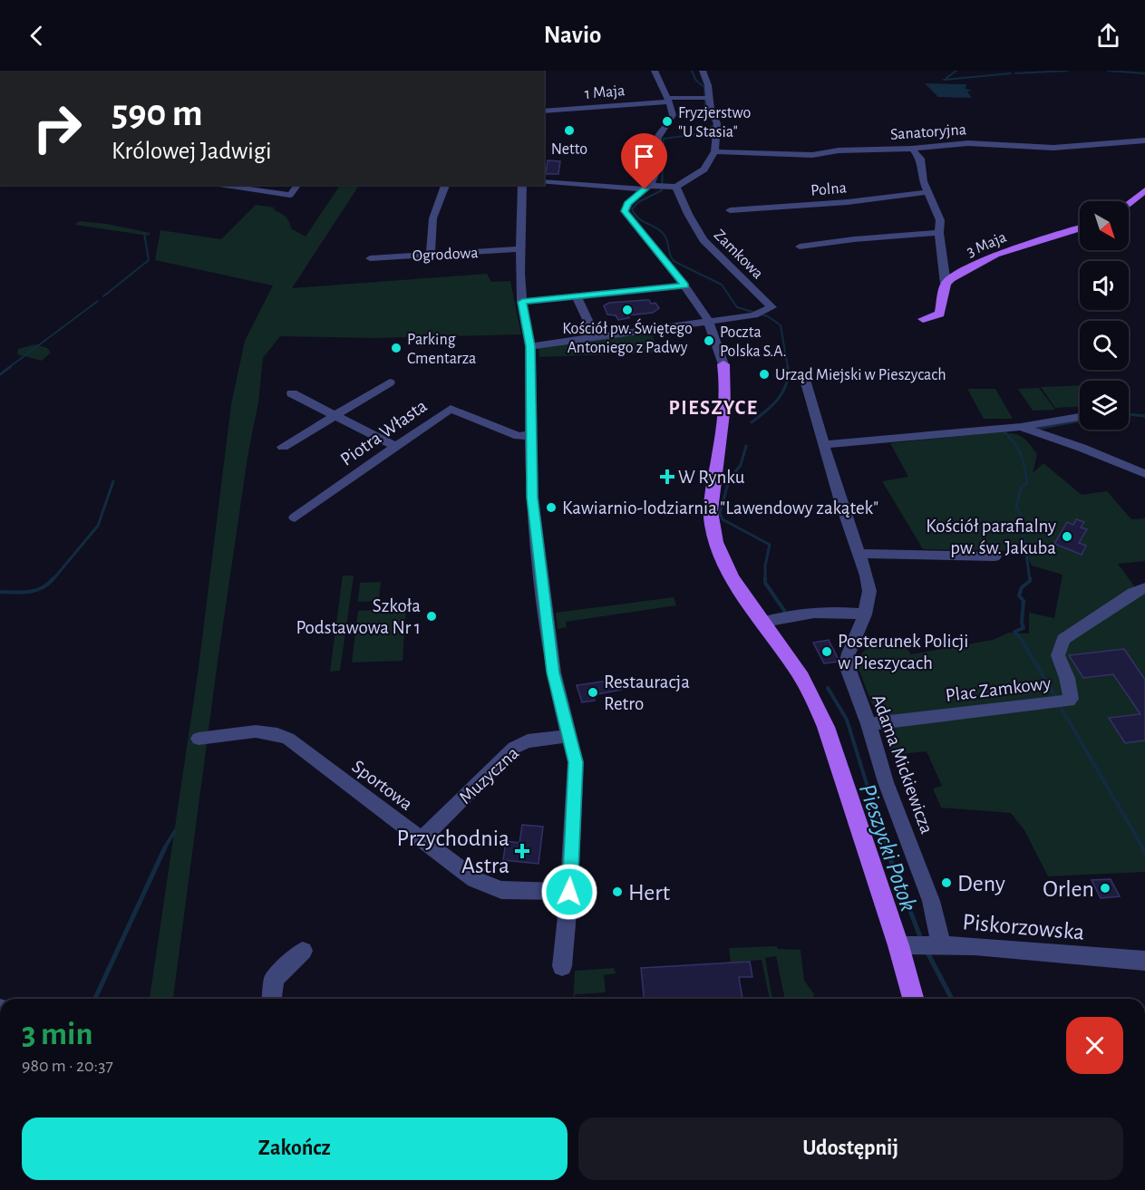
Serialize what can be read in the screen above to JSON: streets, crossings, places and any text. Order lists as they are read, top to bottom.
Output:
{
  "streets": {
    "main road": ["3 Maja"],
    "street": [
      "1 Maja",
      "Sanatoryjna",
      "Polna",
      "Ogrodowa",
      "Zamkowa",
      "Piotra Własta",
      "Plac Zamkowy",
      "Adama Mickiewicza",
      "Muzyczna",
      "Sportowa",
      "Piskorzowska"
    ]
  },
  "crossings": [
    ["Plac Zamkowy", "Adama Mickiewicza"],
    ["Adama Mickiewicza", "Piskorzowska"],
    ["Muzyczna", "Sportowa"]
  ],
  "districts": ["PIESZYCE"],
  "water": ["Pieszycki Potok"],
  "places": {
    "other": [
      "Fryzjerstwo \"U Stasia\"",
      "Netto",
      "Kościół pw. Świętego Antoniego z Padwy",
      "Poczta Polska S.A.",
      "Parking Cmentarza",
      "Urząd Miejski w Pieszycach",
      "Kawiarnio-lodziarnia \"Lawendowy zakątek\"",
      "Kościół parafialny pw. św. Jakuba",
      "Szkoła Podstawowa Nr 1",
      "Posterunek Policji w Pieszycach",
      "Restauracja Retro",
      "Deny",
      "Orlen",
      "Hert"
    ],
    "health": ["W Rynku", "Przychodnia Astra"]
  },
  "north": "bottom right",
  "page": {
    "header": "Navio",
    "turn": ["590 m", "Królowej Jadwigi"],
    "heading": ["3 min", "980 m · 20:37"],
    "buttons": ["Zakończ", "Udostępnij"]
  }
}
